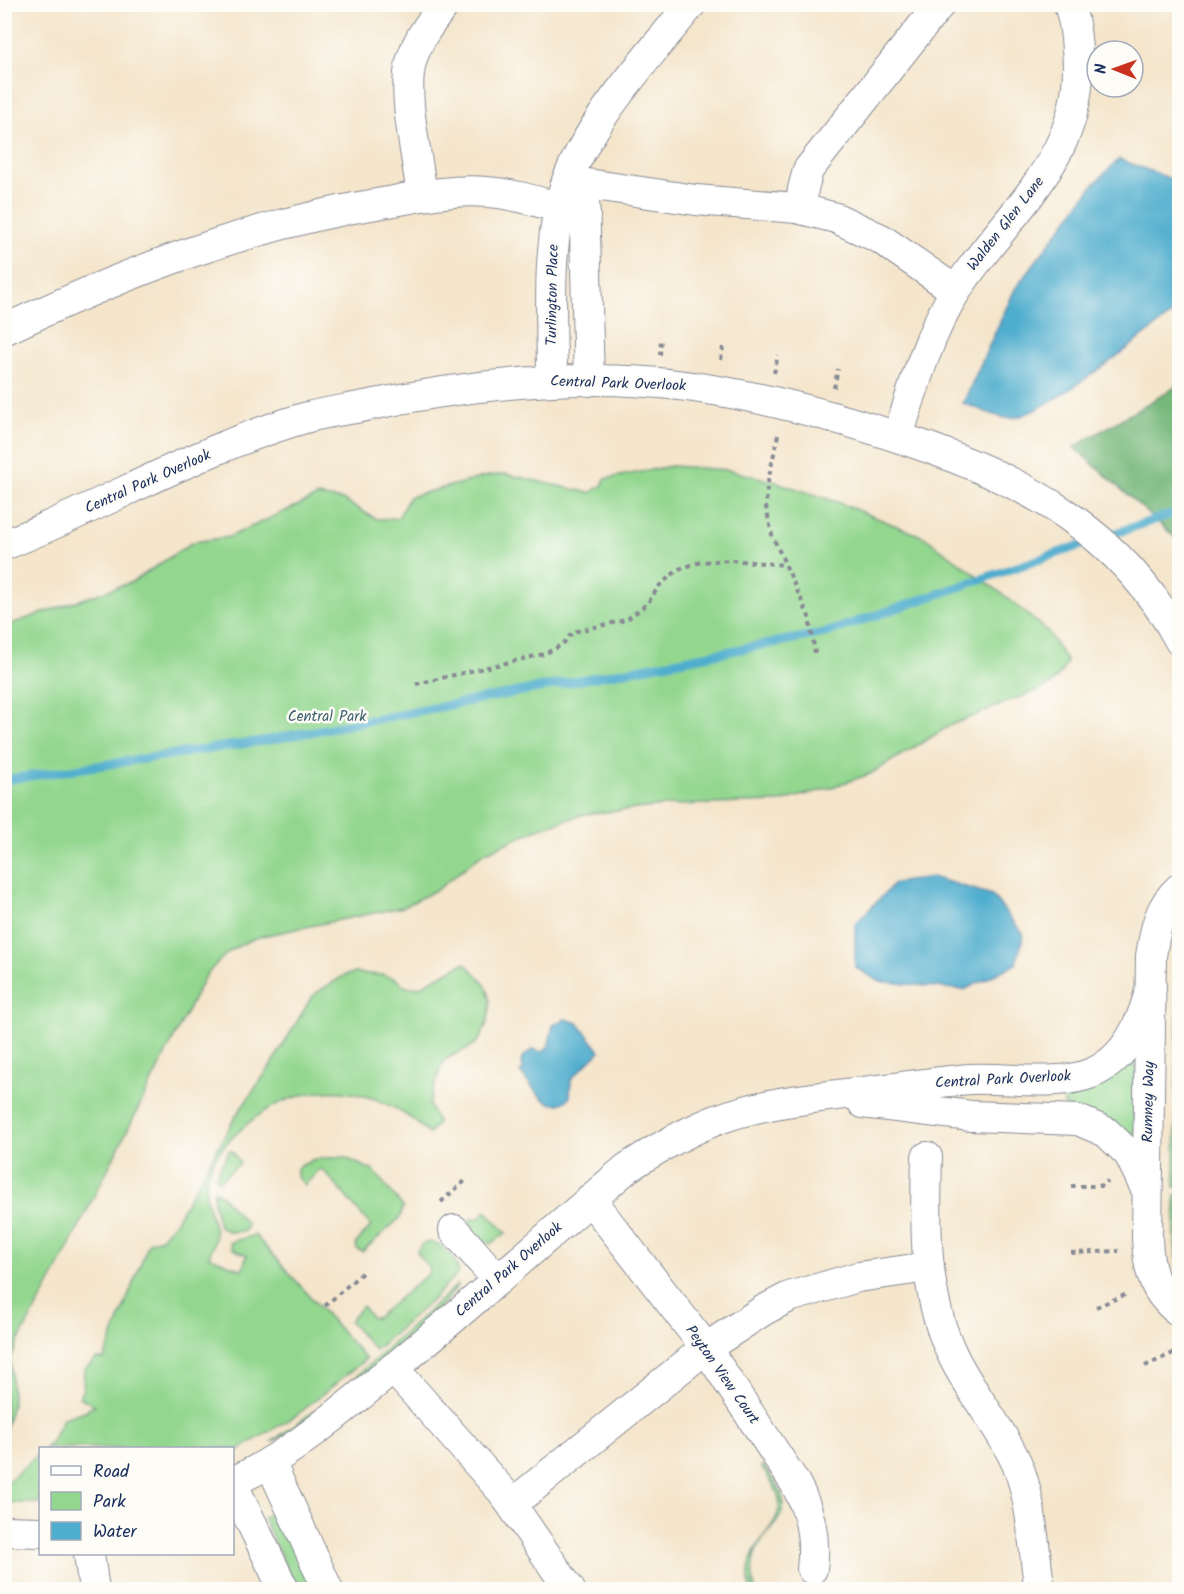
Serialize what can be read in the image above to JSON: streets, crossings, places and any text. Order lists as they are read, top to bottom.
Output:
{
  "streets": {
    "street": [
      "Walden Glen Lane",
      "Turlington Place",
      "Central Park Overlook",
      "Rumney Way",
      "Peyton View Court"
    ]
  },
  "crossings": [
    ["Walden Glen Lane", "Central Park Overlook"],
    ["Turlington Place", "Central Park Overlook"],
    ["Central Park Overlook", "Rumney Way"],
    ["Central Park Overlook", "Peyton View Court"]
  ],
  "parks": ["Central Park"],
  "legend": ["Road", "Park", "Water"],
  "north": "left"
}
